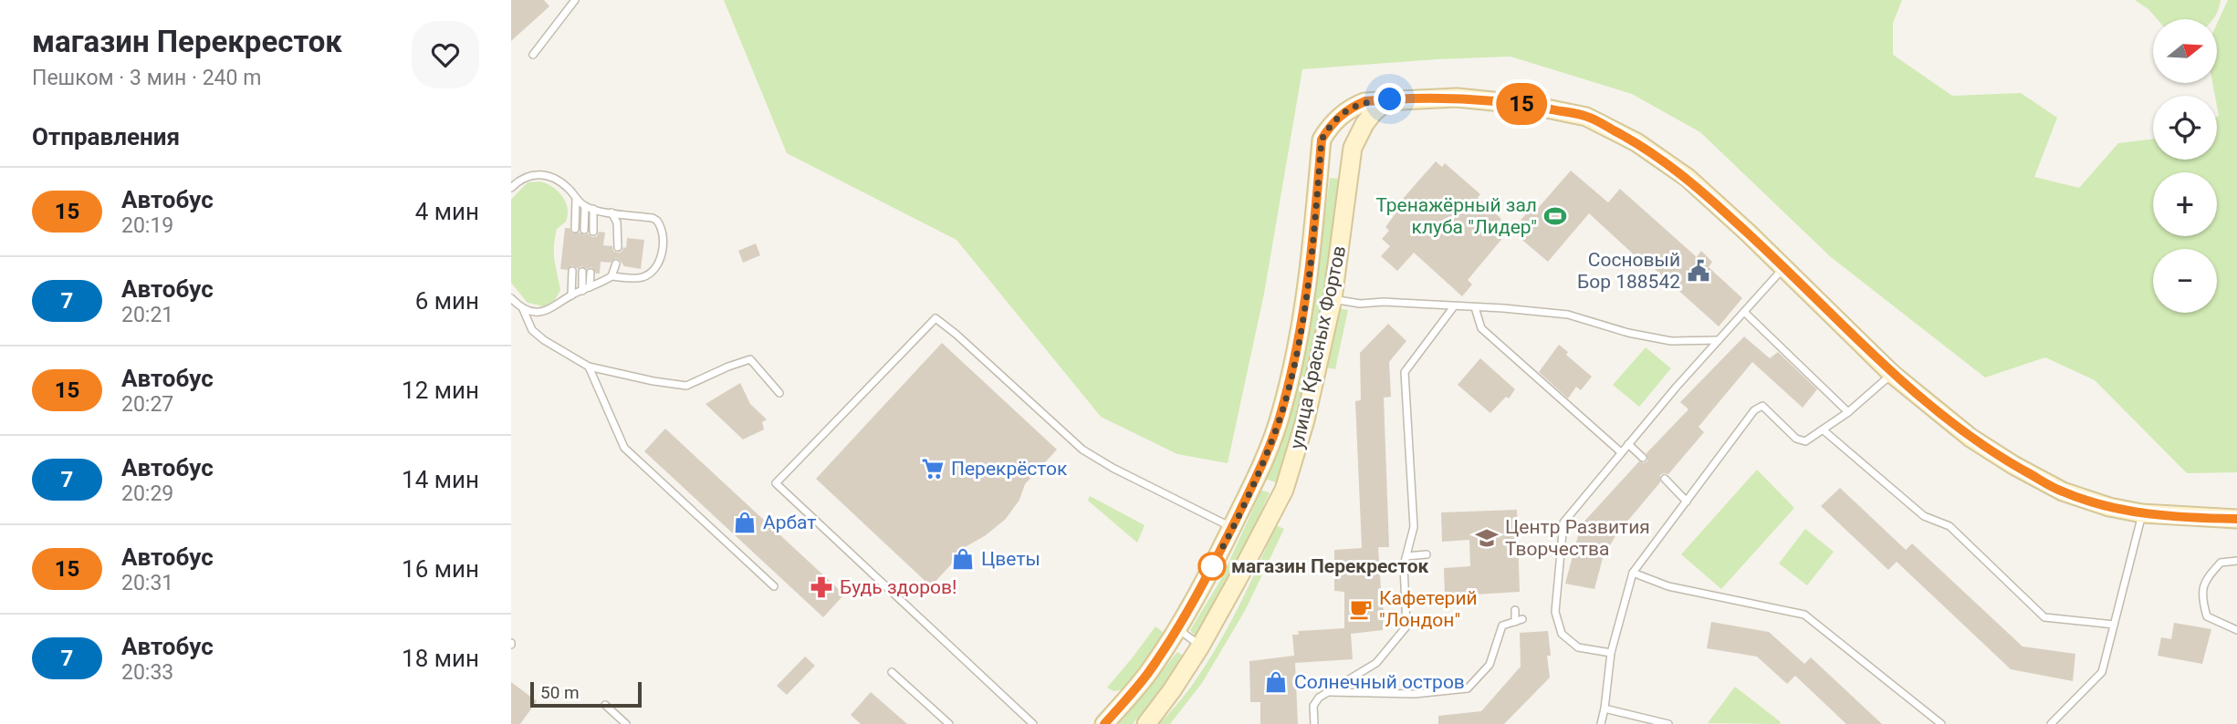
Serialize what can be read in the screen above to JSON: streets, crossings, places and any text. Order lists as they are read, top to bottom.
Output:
{
  "streets": {
    "street": ["улица Красных Фортов"]
  },
  "places": {
    "sports": ["Тренажёрный зал клуба \"Лидер\""],
    "public building": ["Сосновый Бор 188542"],
    "supermarket": ["Перекрёсток"],
    "shop": ["Арбат", "Цветы", "Солнечный остров"],
    "school or university": ["Центр Развития Творчества"],
    "other": ["магазин Перекресток"],
    "pharmacy": ["Будь здоров!"],
    "cafe": ["Кафетерий \"Лондон\""]
  },
  "lines": ["bus line 15"],
  "scale_bar": "50 m",
  "north": "right",
  "page": {
    "heading": [
      ["магазин Перекресток", "Пешком · 3 мин · 240 m"],
      "Отправления"
    ],
    "on_map": "15",
    "map_buttons": ["+", "−"],
    "list": [
      {
        "mark": "15",
        "name": "Автобус",
        "note": "20:19",
        "value": "4 мин"
      },
      {
        "mark": "7",
        "name": "Автобус",
        "note": "20:21",
        "value": "6 мин"
      },
      {
        "mark": "15",
        "name": "Автобус",
        "note": "20:27",
        "value": "12 мин"
      },
      {
        "mark": "7",
        "name": "Автобус",
        "note": "20:29",
        "value": "14 мин"
      },
      {
        "mark": "15",
        "name": "Автобус",
        "note": "20:31",
        "value": "16 мин"
      },
      {
        "mark": "7",
        "name": "Автобус",
        "note": "20:33",
        "value": "18 мин"
      }
    ],
    "scale": "50 m"
  }
}
